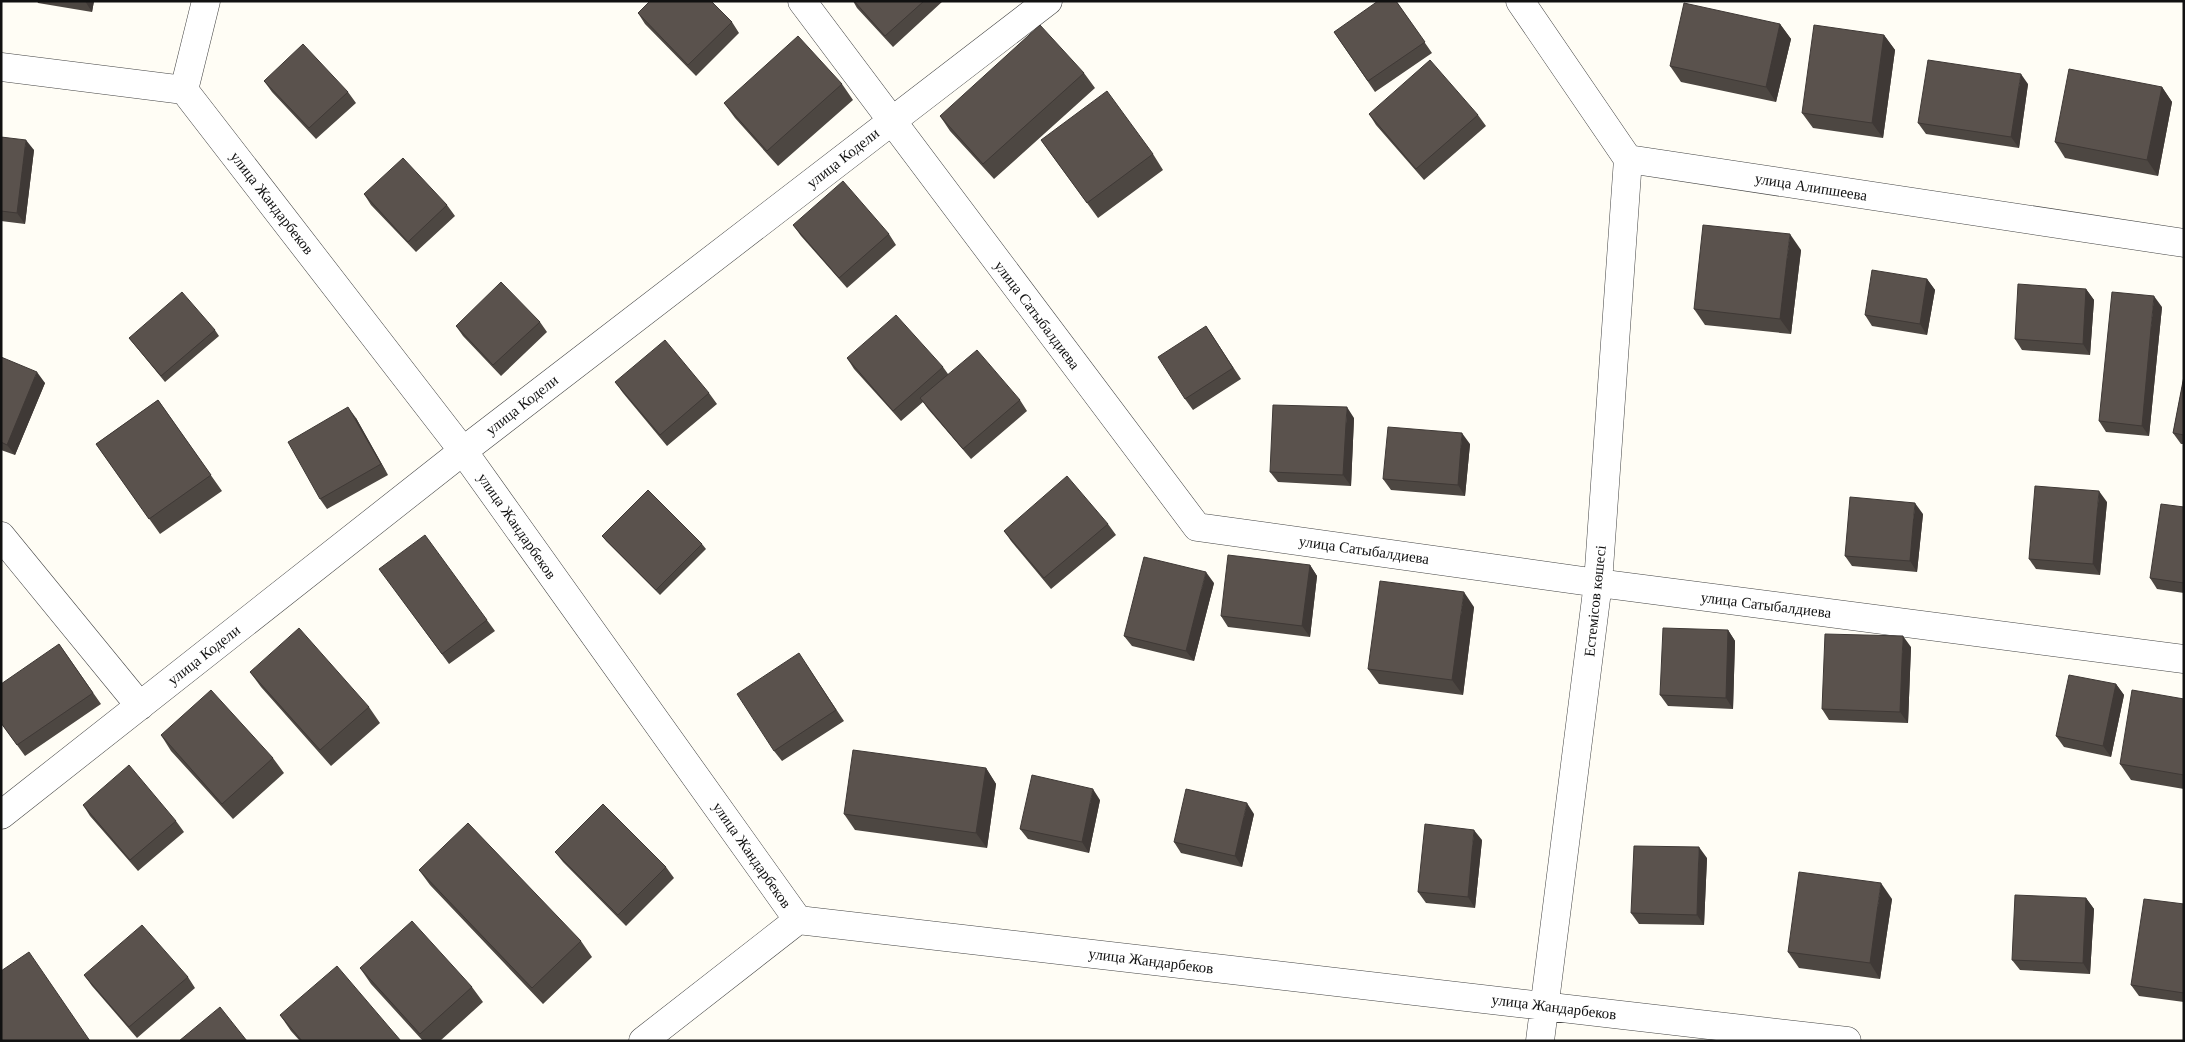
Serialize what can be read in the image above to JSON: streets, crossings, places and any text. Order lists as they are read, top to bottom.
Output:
{
  "streets": {
    "street": [
      "улица Кодели",
      "улица Алипшеева",
      "улица Жандарбеков",
      "улица Сатыбалдиева",
      "Естемісов көшесі"
    ]
  },
  "crossings": [
    ["улица Кодели", "улица Жандарбеков"],
    ["улица Кодели", "улица Сатыбалдиева"],
    ["улица Алипшеева", "Естемісов көшесі"],
    ["улица Жандарбеков", "Естемісов көшесі"],
    ["улица Сатыбалдиева", "Естемісов көшесі"]
  ]
}
